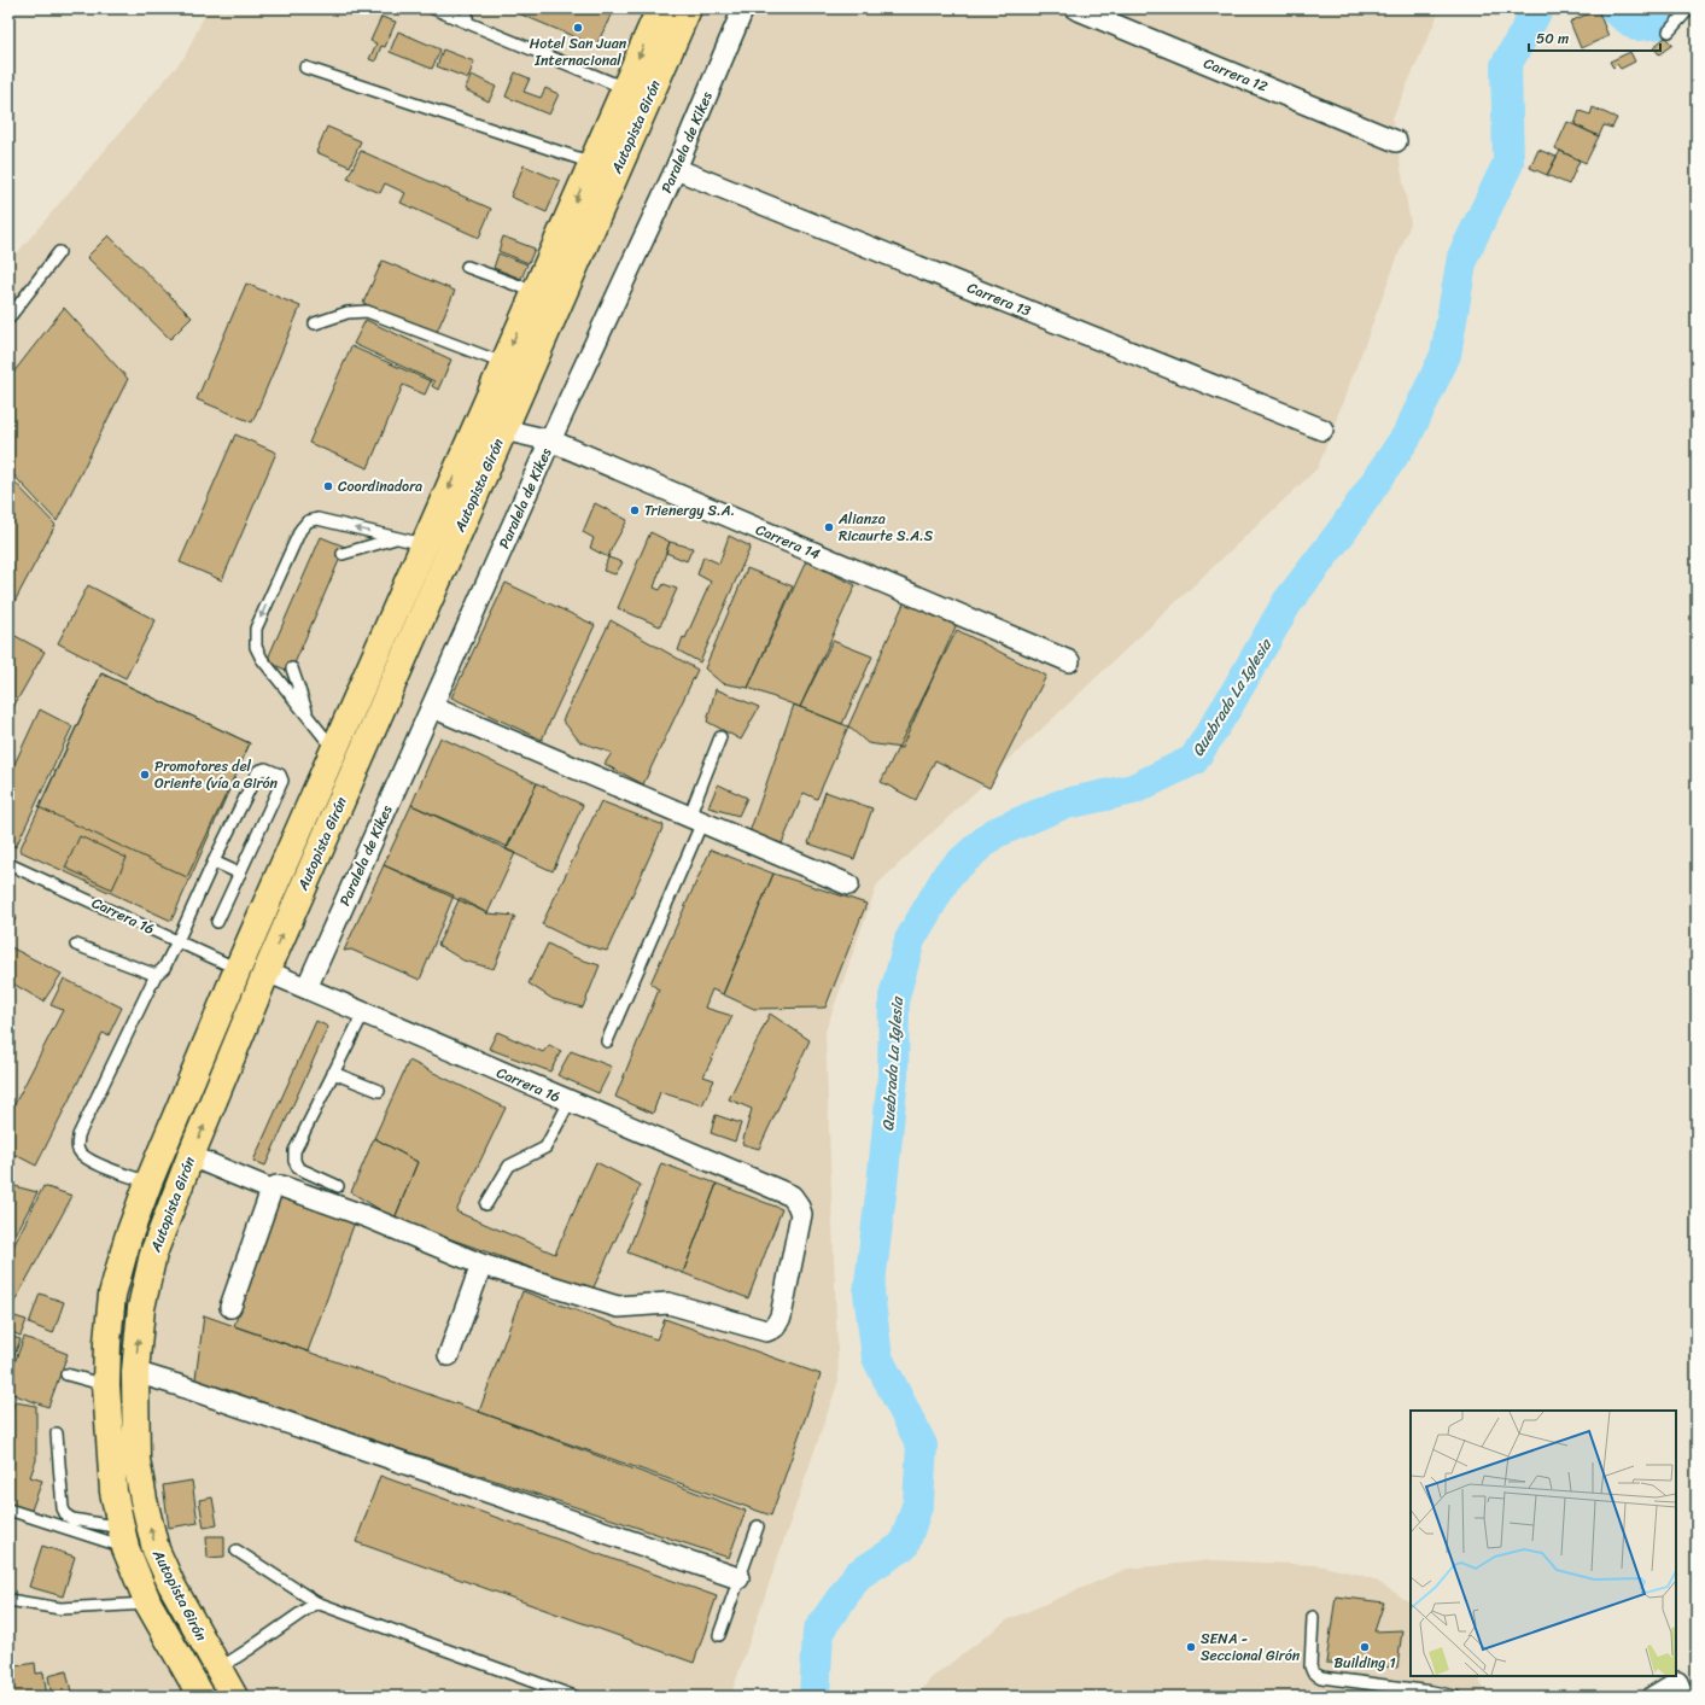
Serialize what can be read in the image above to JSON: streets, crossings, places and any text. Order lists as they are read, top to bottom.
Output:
{
  "streets": {
    "highway": ["Autopista Girón"],
    "street": [
      "Carrera 12",
      "Paralela de Kikes",
      "Carrera 13",
      "Carrera 14",
      "Carrera 16"
    ]
  },
  "crossings": [
    ["Autopista Girón", "Carrera 14"],
    ["Autopista Girón", "Carrera 16"],
    ["Paralela de Kikes", "Carrera 13"],
    ["Paralela de Kikes", "Carrera 14"],
    ["Paralela de Kikes", "Carrera 16"]
  ],
  "water": ["Quebrada La Iglesia"],
  "places": [
    "Hotel San Juan Internacional",
    "Coordinadora",
    "Trienergy S.A.",
    "Alianza Ricaurte S.A.S",
    "Promotores del Oriente (vía a Girón",
    "SENA - Seccional Girón",
    "Building 1"
  ],
  "scale_bar": "50 m"
}
